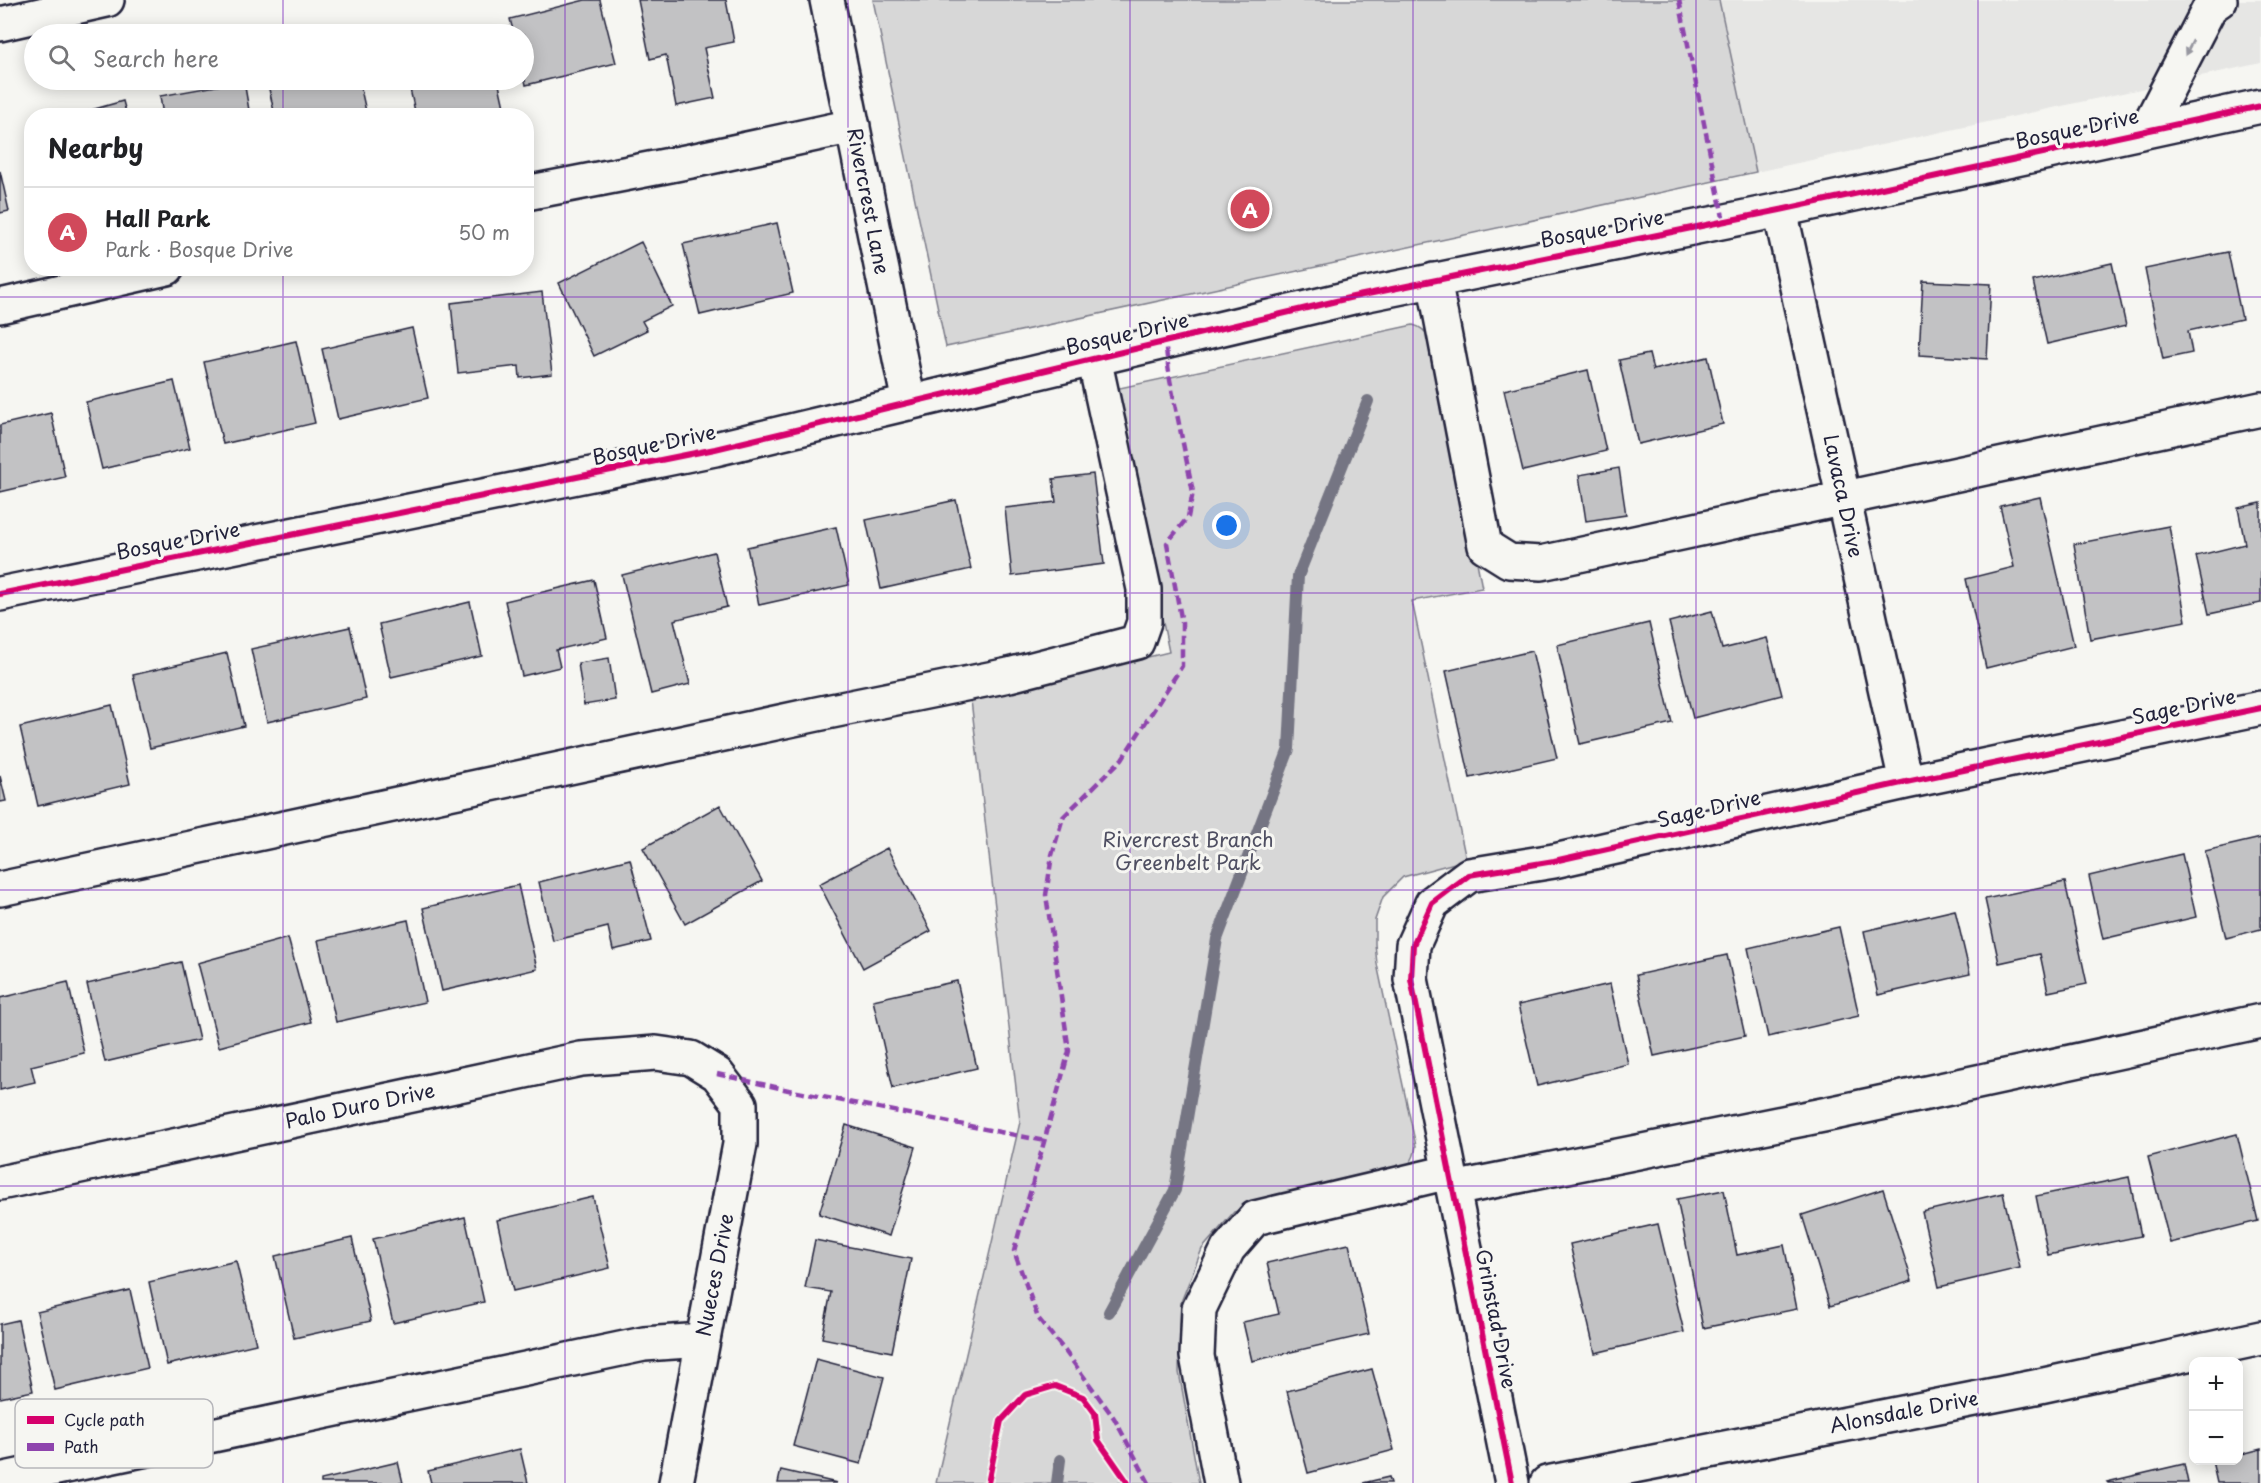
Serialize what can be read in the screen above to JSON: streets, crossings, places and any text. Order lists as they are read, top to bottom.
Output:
{
  "streets": {
    "street": [
      "Bosque Drive",
      "Rivercrest Lane",
      "Lavaca Drive",
      "Sage Drive",
      "Palo Duro Drive",
      "Nueces Drive",
      "Grinstad Drive",
      "Alonsdale Drive"
    ]
  },
  "crossings": [
    ["Bosque Drive", "Rivercrest Lane"],
    ["Bosque Drive", "Lavaca Drive"],
    ["Lavaca Drive", "Sage Drive"],
    ["Sage Drive", "Grinstad Drive"],
    ["Palo Duro Drive", "Nueces Drive"]
  ],
  "parks": ["Rivercrest Branch Greenbelt Park"],
  "legend": ["Cycle path", "Path"],
  "page": {
    "search": "Search here",
    "heading": "Nearby",
    "list": [
      {
        "mark": "A",
        "name": "Hall Park",
        "note": "Park · Bosque Drive",
        "value": "50 m"
      }
    ],
    "pins": "A",
    "map_buttons": ["+", "−"]
  }
}
